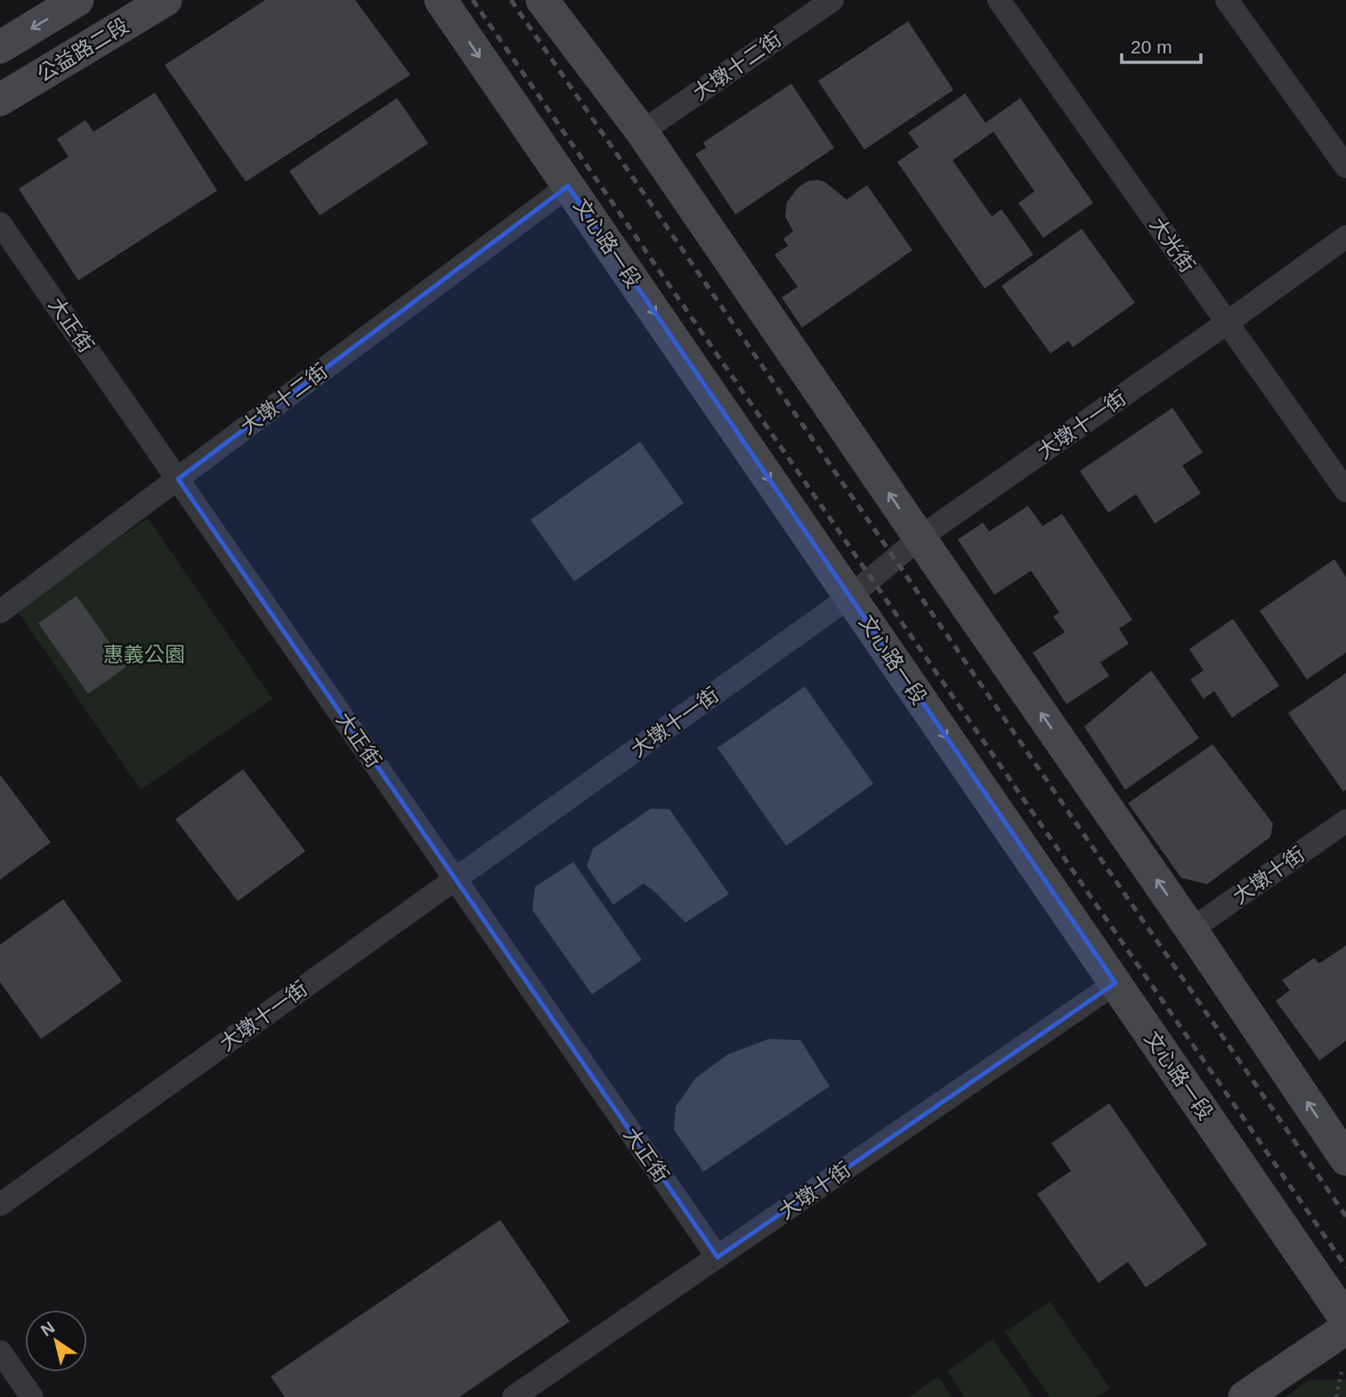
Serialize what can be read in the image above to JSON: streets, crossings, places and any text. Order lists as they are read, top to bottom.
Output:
{
  "streets": {
    "main road": ["公益路二段", "文心路一段"],
    "street": [
      "大墩十二街",
      "大光街",
      "大正街",
      "大墩十一街",
      "大墩十街"
    ]
  },
  "crossings": [
    ["大墩十二街", "文心路一段"],
    ["大墩十二街", "大正街"],
    ["文心路一段", "大墩十一街"],
    ["文心路一段", "大墩十街"],
    ["大光街", "大墩十一街"],
    ["大正街", "大墩十一街"],
    ["大正街", "大墩十街"]
  ],
  "parks": ["惠義公園"],
  "scale_bar": "20 m",
  "north": "top left"
}
